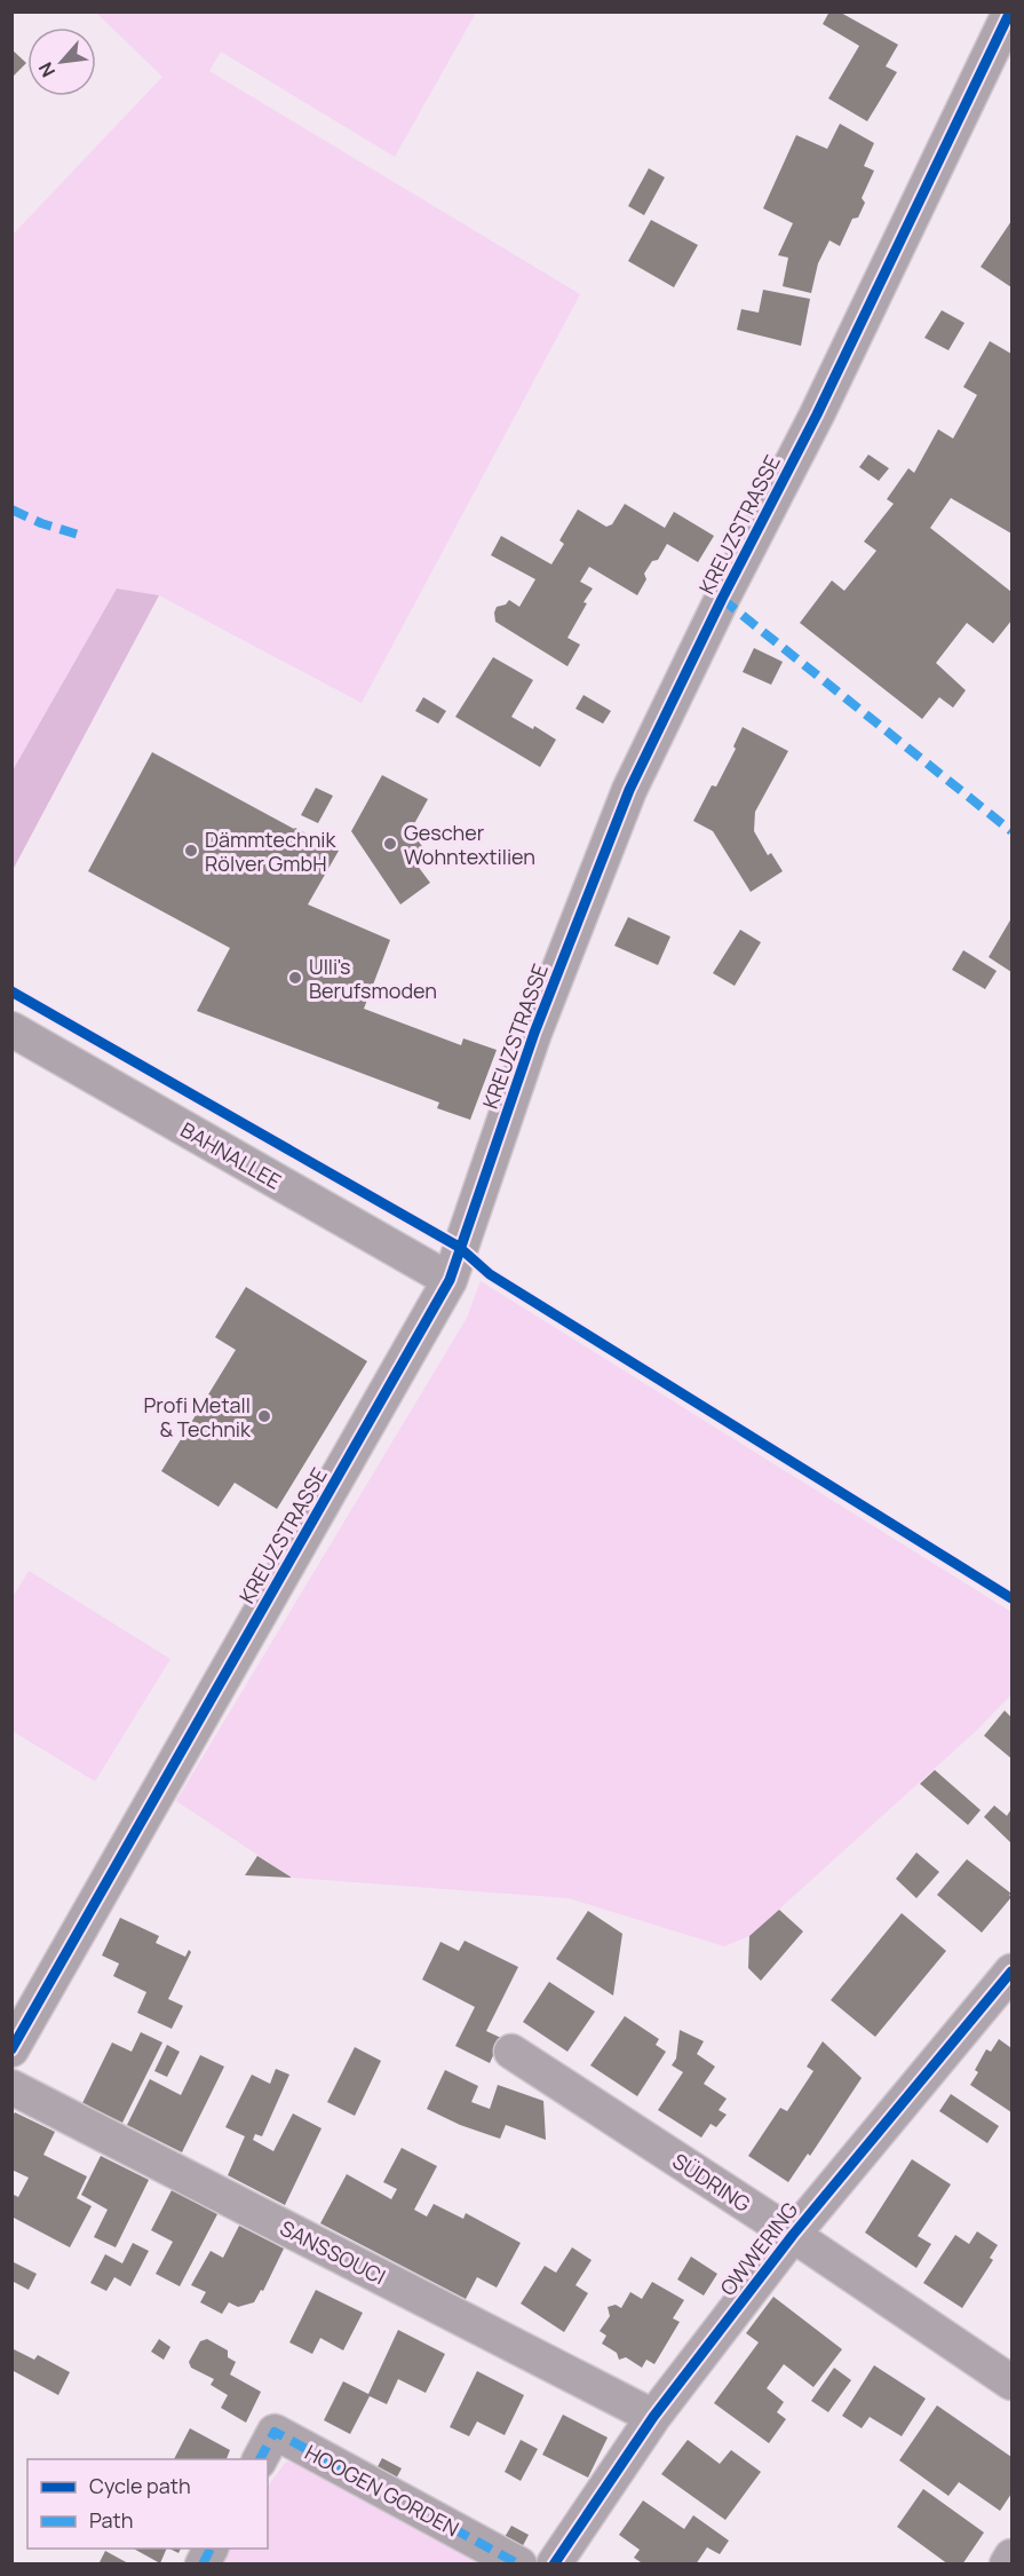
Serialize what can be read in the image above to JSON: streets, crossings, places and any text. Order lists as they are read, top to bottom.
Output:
{
  "streets": {
    "street": [
      "KREUZSTRASSE",
      "BAHNALLEE",
      "SÜDRING",
      "OWWERING",
      "SANSSOUCI",
      "HOOGEN GORDEN"
    ]
  },
  "crossings": [
    ["KREUZSTRASSE", "BAHNALLEE"],
    ["SÜDRING", "OWWERING"],
    ["OWWERING", "SANSSOUCI"]
  ],
  "places": [
    "Gescher Wohntextilien",
    "Dämmtechnik Rölver GmbH",
    "Ulli's Berufsmoden",
    "Profi Metall & Technik"
  ],
  "legend": ["Cycle path", "Path"],
  "north": "bottom left"
}
